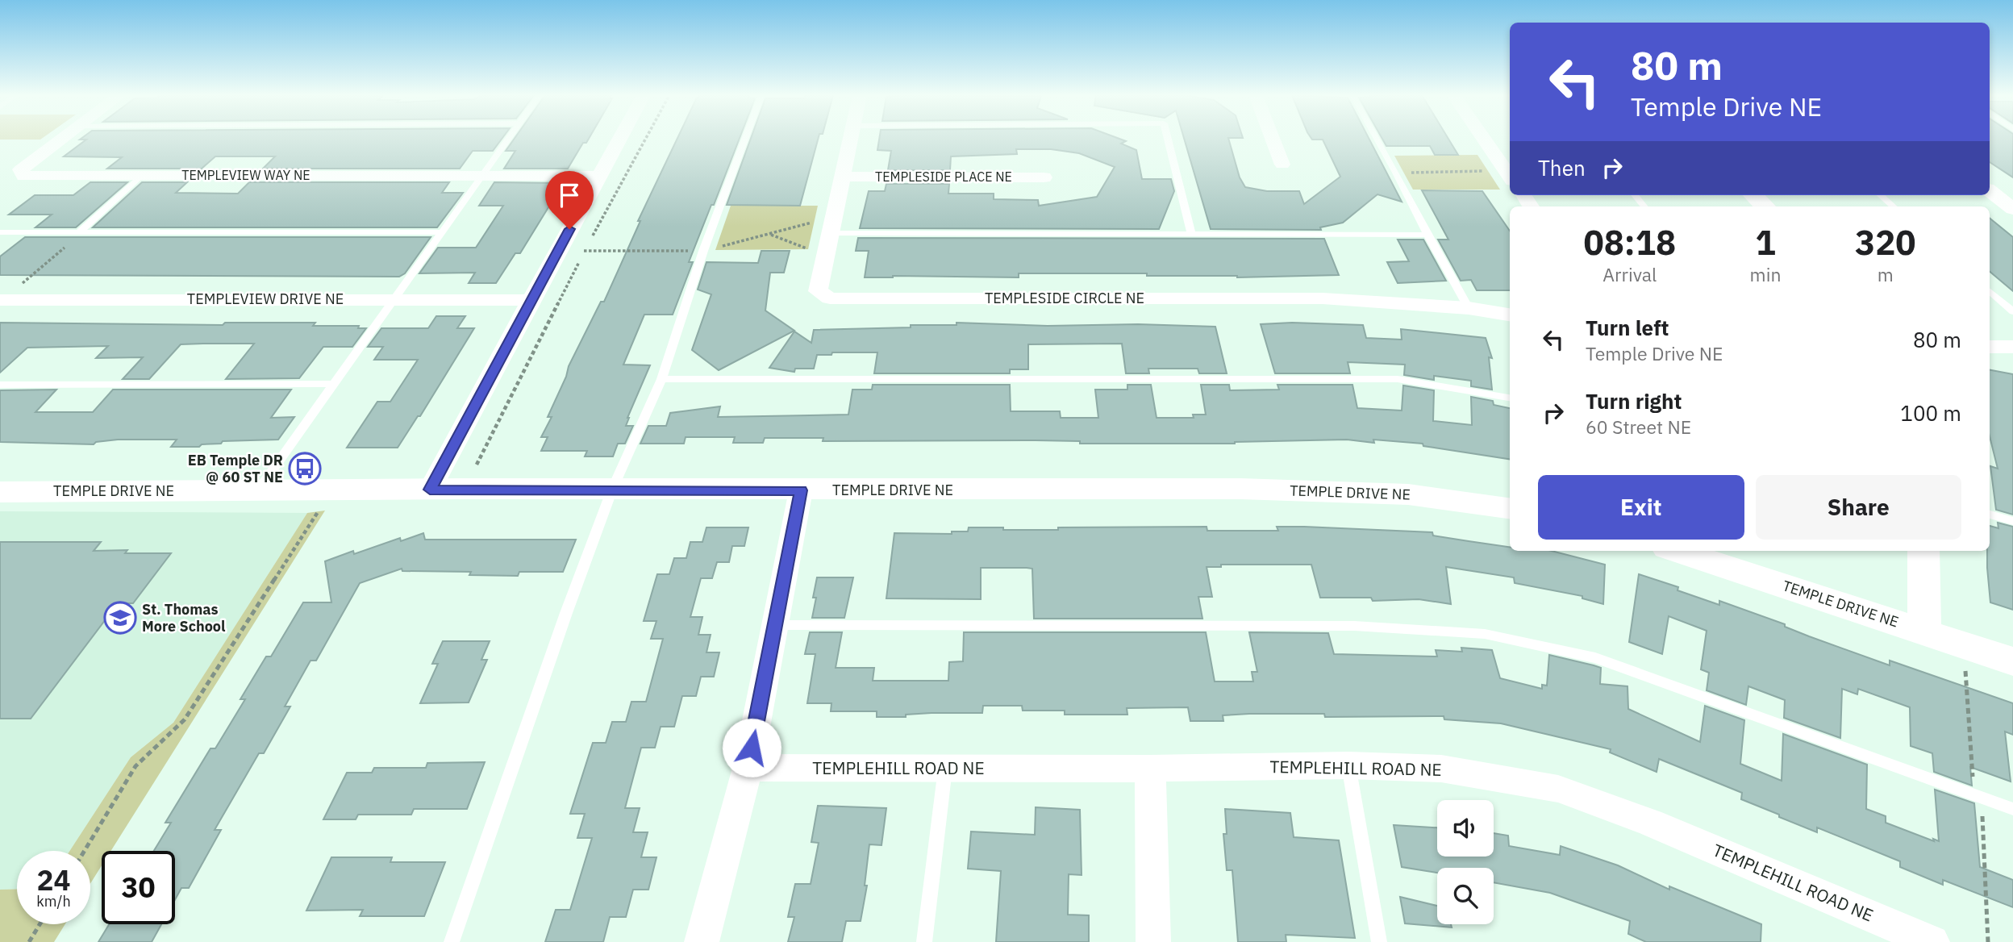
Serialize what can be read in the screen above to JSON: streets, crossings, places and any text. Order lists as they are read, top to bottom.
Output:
{
  "streets": {
    "street": [
      "TEMPLEVIEW WAY NE",
      "TEMPLESIDE PLACE NE",
      "TEMPLESIDE CIRCLE NE",
      "TEMPLEVIEW DRIVE NE",
      "TEMPLE DRIVE NE",
      "TEMPLEHILL ROAD NE"
    ]
  },
  "crossings": [
    ["TEMPLESIDE PLACE NE", "TEMPLESIDE CIRCLE NE"]
  ],
  "places": {
    "bus stop": ["EB Temple DR @ 60 ST NE"],
    "school or university": ["St. Thomas More School"]
  },
  "page": {
    "turn": ["80 m", "Temple Drive NE"],
    "then": "Then",
    "eta": [
      "08:18",
      "Arrival",
      "1",
      "min",
      "320",
      "m"
    ],
    "list": [
      {
        "name": "Turn left",
        "note": "Temple Drive NE",
        "value": "80 m"
      },
      {
        "name": "Turn right",
        "note": "60 Street NE",
        "value": "100 m"
      }
    ],
    "buttons": ["Exit", "Share"],
    "speed": "24 km/h",
    "limit": "30"
  }
}
